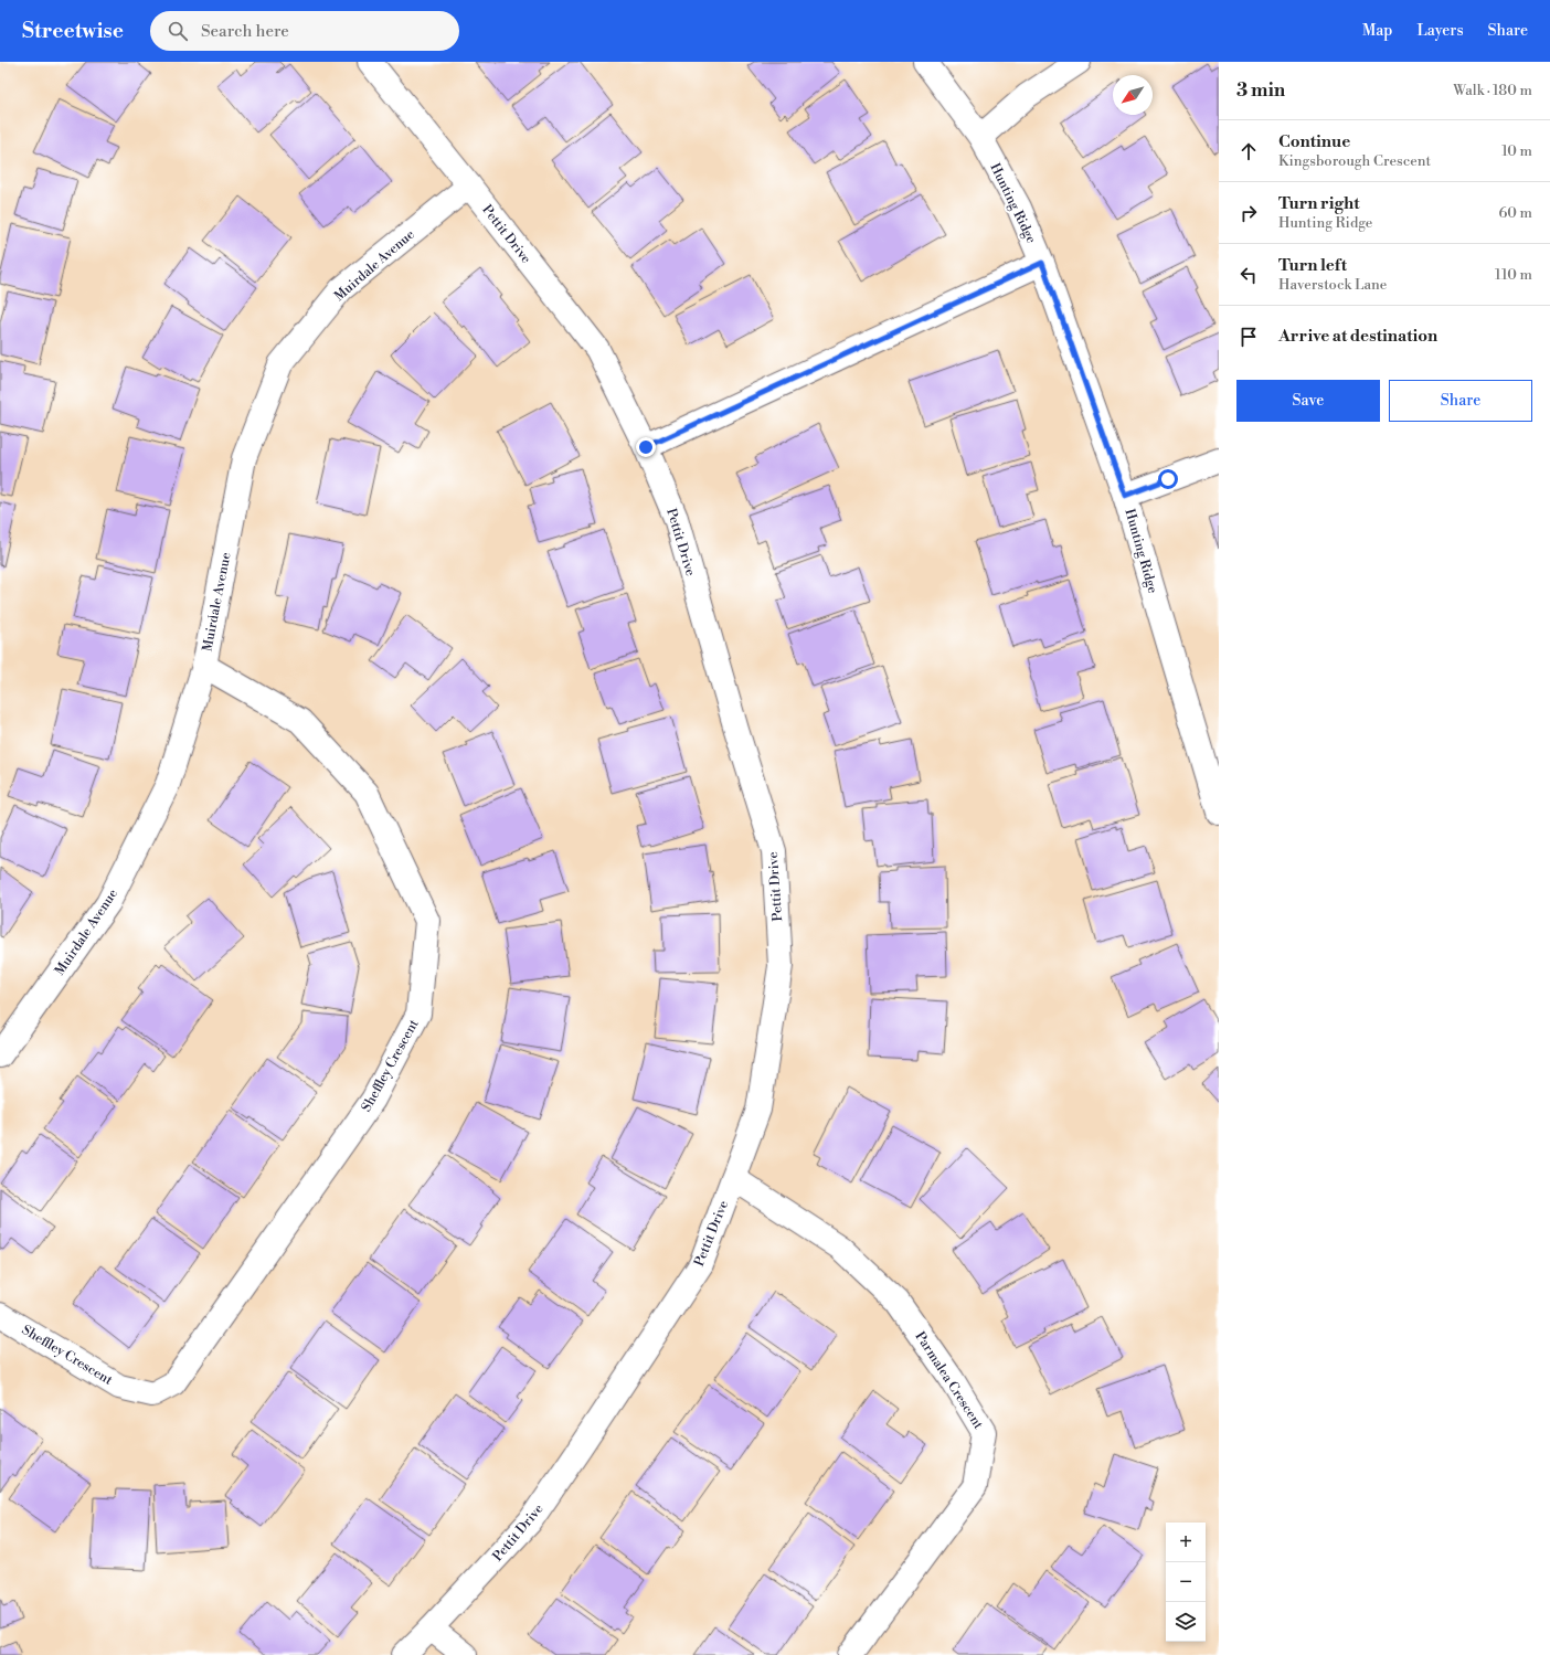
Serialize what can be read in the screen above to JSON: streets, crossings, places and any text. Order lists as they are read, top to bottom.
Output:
{
  "streets": {
    "street": [
      "Hunting Ridge",
      "Pettit Drive",
      "Muirdale Avenue",
      "Sheffley Crescent",
      "Parmalea Crescent"
    ]
  },
  "crossings": [
    ["Pettit Drive", "Muirdale Avenue"],
    ["Pettit Drive", "Parmalea Crescent"],
    ["Muirdale Avenue", "Sheffley Crescent"]
  ],
  "north": "bottom left",
  "page": {
    "header": "Streetwise",
    "search": "Search here",
    "nav": ["Map", "Layers", "Share"],
    "heading": ["3 min", "Walk · 180 m"],
    "list": [
      ["Continue", "Kingsborough Crescent", "10 m"],
      ["Turn right", "Hunting Ridge", "60 m"],
      ["Turn left", "Haverstock Lane", "110 m"],
      "Arrive at destination"
    ],
    "buttons": ["Save", "Share"],
    "map_buttons": ["+", "−"]
  }
}
